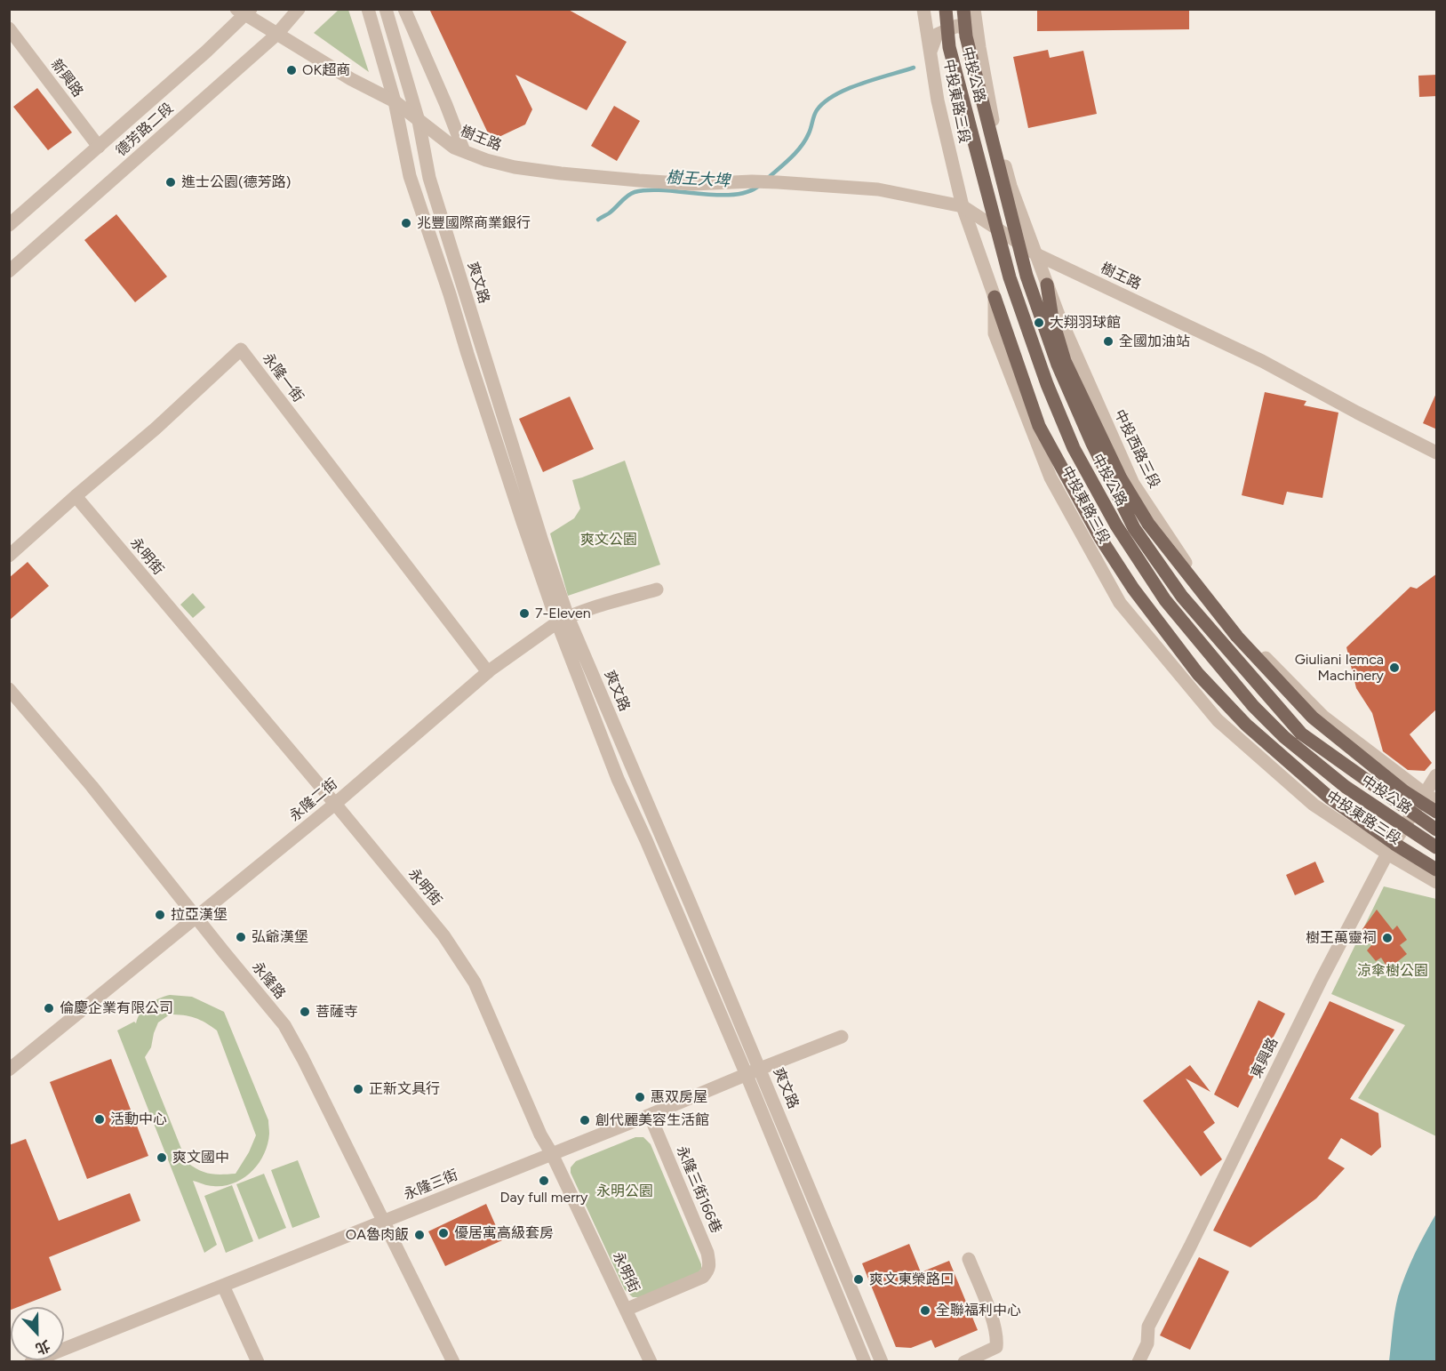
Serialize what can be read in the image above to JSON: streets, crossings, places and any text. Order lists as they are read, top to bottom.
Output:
{
  "streets": {
    "main road": ["中投公路"],
    "street": [
      "新興路",
      "中投東路三段",
      "德芳路二段",
      "樹王路",
      "爽文路",
      "永隆一街",
      "中投西路三段",
      "永明街",
      "永隆二街",
      "永隆路",
      "東興路",
      "永隆三街",
      "永隆三街166巷"
    ]
  },
  "crossings": [
    ["新興路", "德芳路二段"],
    ["中投東路三段", "樹王路"],
    ["中投東路三段", "東興路"],
    ["德芳路二段", "樹王路"],
    ["樹王路", "爽文路"],
    ["樹王路", "中投西路三段"],
    ["爽文路", "永隆二街"],
    ["爽文路", "永隆三街"],
    ["永隆一街", "永明街"],
    ["永隆一街", "永隆二街"],
    ["中投西路三段", "東興路"],
    ["永明街", "永隆二街"],
    ["永明街", "永隆三街"],
    ["永明街", "永隆三街166巷"],
    ["永隆二街", "永隆路"],
    ["永隆路", "永隆三街"],
    ["永隆三街", "永隆三街166巷"]
  ],
  "water": ["樹王大埤"],
  "parks": ["爽文公園", "涼傘樹公園", "永明公園"],
  "places": [
    "OK超商",
    "進士公園(德芳路)",
    "兆豐國際商業銀行",
    "大翔羽球館",
    "全國加油站",
    "7-Eleven",
    "Giuliani Iemca Machinery",
    "拉亞漢堡",
    "弘爺漢堡",
    "樹王萬靈祠",
    "倫慶企業有限公司",
    "菩薩寺",
    "正新文具行",
    "惠双房屋",
    "活動中心",
    "創代麗美容生活館",
    "爽文國中",
    "Day full merry",
    "優居寓高級套房",
    "OA魯肉飯",
    "爽文東榮路口",
    "全聯福利中心"
  ],
  "north": "bottom"
}
